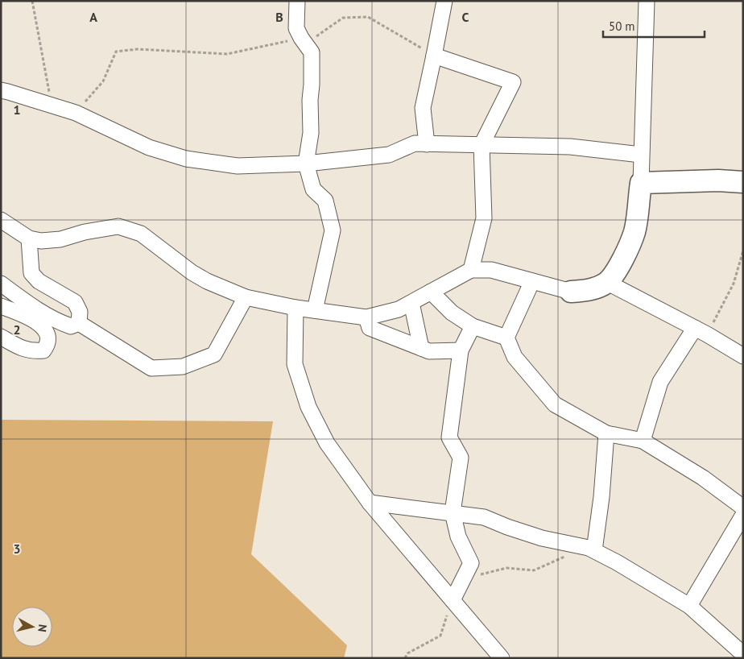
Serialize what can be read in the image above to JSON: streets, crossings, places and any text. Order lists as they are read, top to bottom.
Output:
{
  "scale_bar": "50 m",
  "north": "right",
  "grid": {
    "columns": ["A", "B", "C"],
    "rows": ["1", "2", "3"]
  }
}
